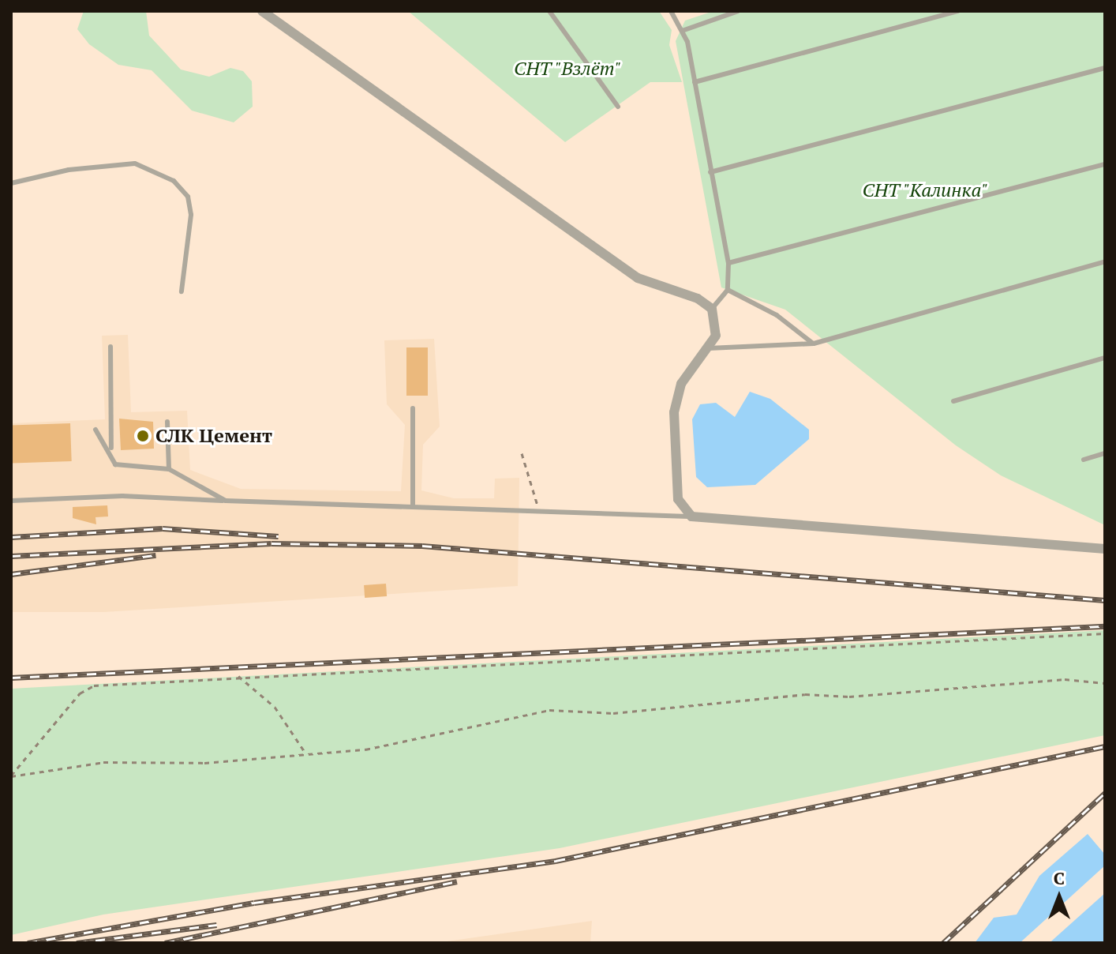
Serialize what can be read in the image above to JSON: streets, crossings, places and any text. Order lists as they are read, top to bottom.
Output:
{
  "parks": ["СНТ \"Взлёт\"", "СНТ \"Калинка\""],
  "places": ["СЛК Цемент"],
  "north": "top"
}
